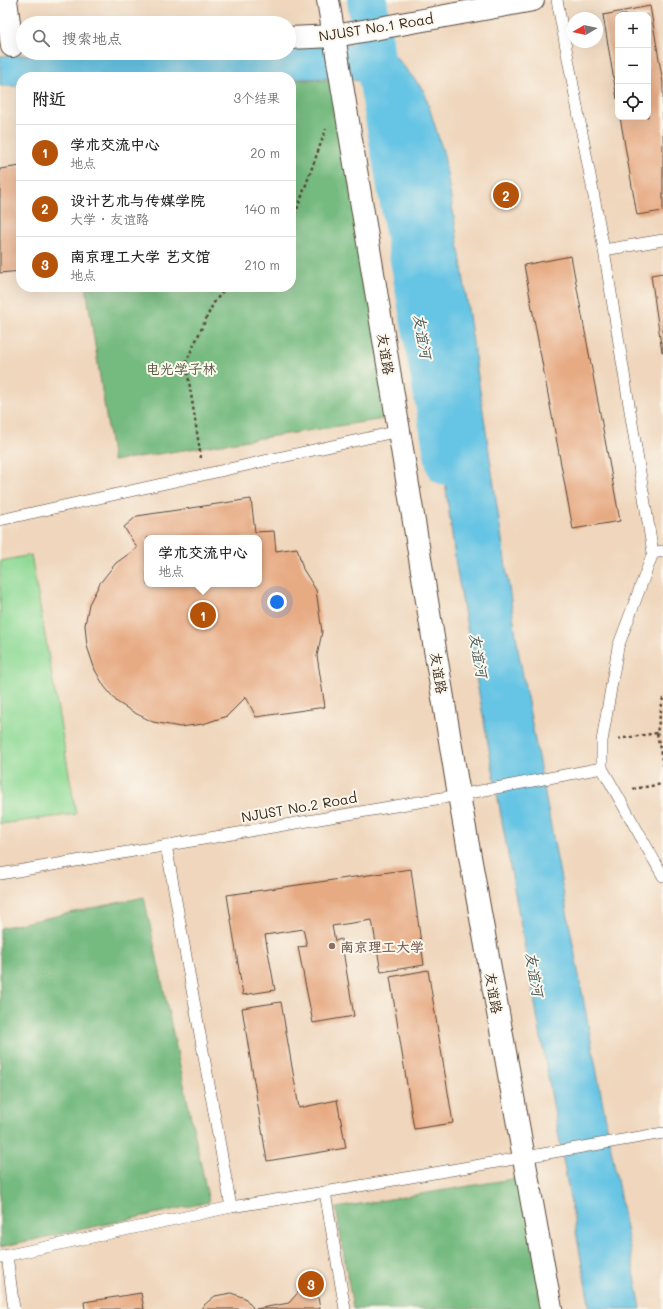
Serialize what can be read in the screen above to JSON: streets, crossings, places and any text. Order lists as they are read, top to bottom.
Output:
{
  "streets": {
    "street": ["NJUST No.1 Road", "友谊路"],
    "lane": ["NJUST No.2 Road"]
  },
  "crossings": [
    ["NJUST No.1 Road", "友谊路"],
    ["友谊路", "NJUST No.2 Road"]
  ],
  "water": ["友谊河"],
  "parks": ["电光学子林"],
  "places": ["南京理工大学"],
  "north": "left",
  "page": {
    "map_buttons": ["+", "−"],
    "search": "搜索地点",
    "heading": ["附近", "3个结果"],
    "list": [
      {
        "mark": "1",
        "name": "学术交流中心",
        "note": "地点",
        "value": "20 m"
      },
      {
        "mark": "2",
        "name": "设计艺术与传媒学院",
        "note": "大学 · 友谊路",
        "value": "140 m"
      },
      {
        "mark": "3",
        "name": "南京理工大学 艺文馆",
        "note": "地点",
        "value": "210 m"
      }
    ],
    "pins": ["2", "1", "3"],
    "popup": ["学术交流中心", "地点"]
  }
}
